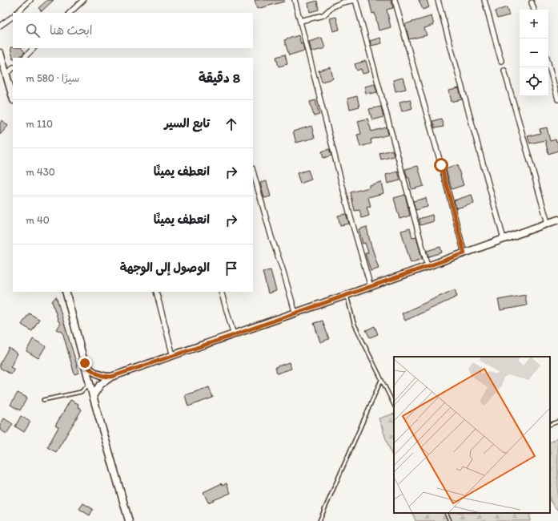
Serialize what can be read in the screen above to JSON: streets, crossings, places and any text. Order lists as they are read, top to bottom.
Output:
{
  "page": {
    "map_buttons": ["+", "−"],
    "search": "ابحث هنا",
    "heading": ["8 دقيقة", "سيرًا · 580 m"],
    "list": [
      ["تابع السير", "110 m"],
      ["انعطف يمينًا", "430 m"],
      ["انعطف يمينًا", "40 m"],
      "الوصول إلى الوجهة"
    ]
  }
}
